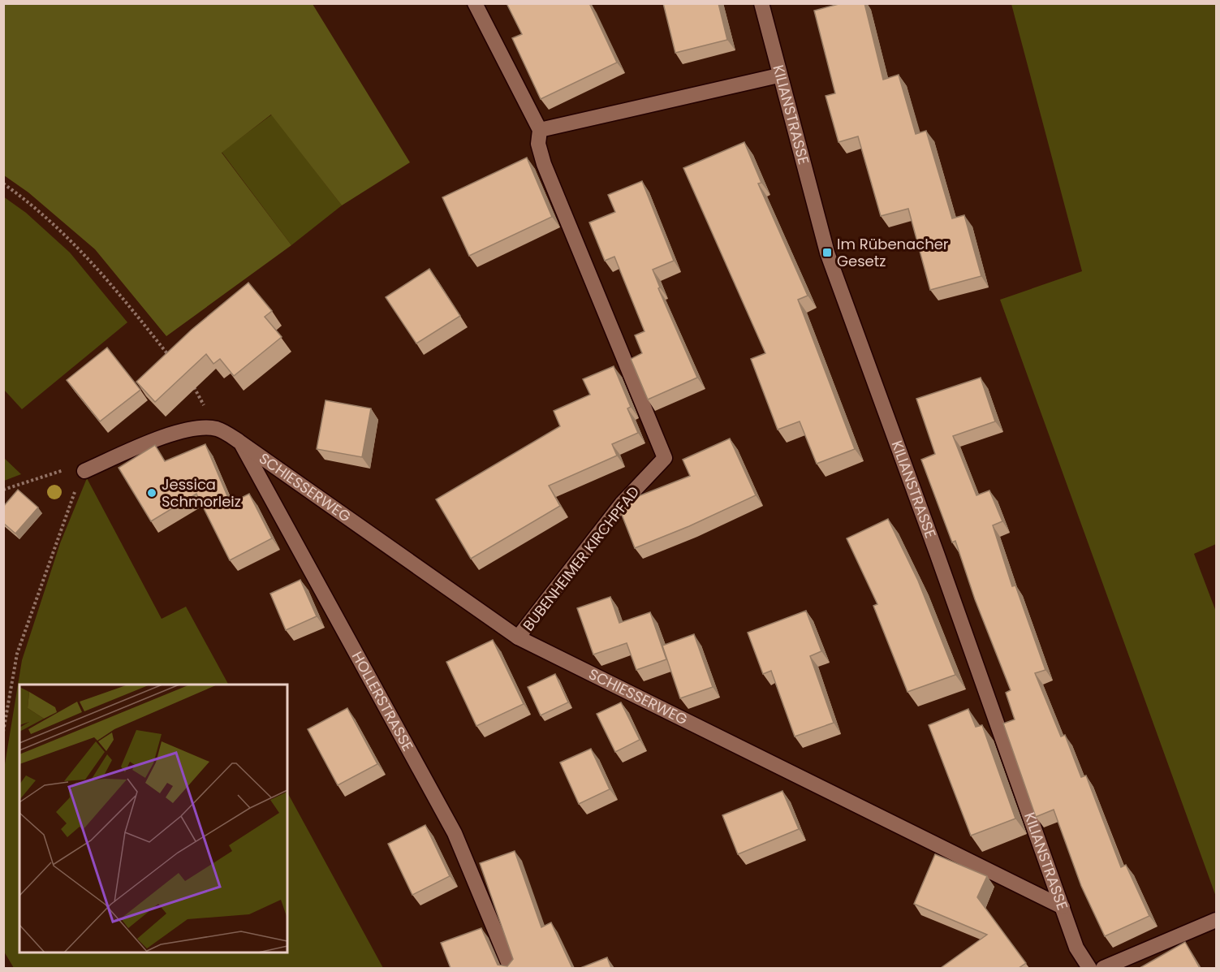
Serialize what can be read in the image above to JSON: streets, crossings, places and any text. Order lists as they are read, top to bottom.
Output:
{
  "streets": {
    "street": [
      "KILIANSTRASSE",
      "SCHIESSERWEG",
      "BUBENHEIMER KIRCHPFAD",
      "HOLLERSTRASSE"
    ]
  },
  "crossings": [
    ["KILIANSTRASSE", "SCHIESSERWEG"],
    ["SCHIESSERWEG", "BUBENHEIMER KIRCHPFAD"],
    ["SCHIESSERWEG", "HOLLERSTRASSE"]
  ],
  "places": {
    "transit": ["Im Rübenacher Gesetz"],
    "other": ["Jessica Schmorleiz"]
  }
}
